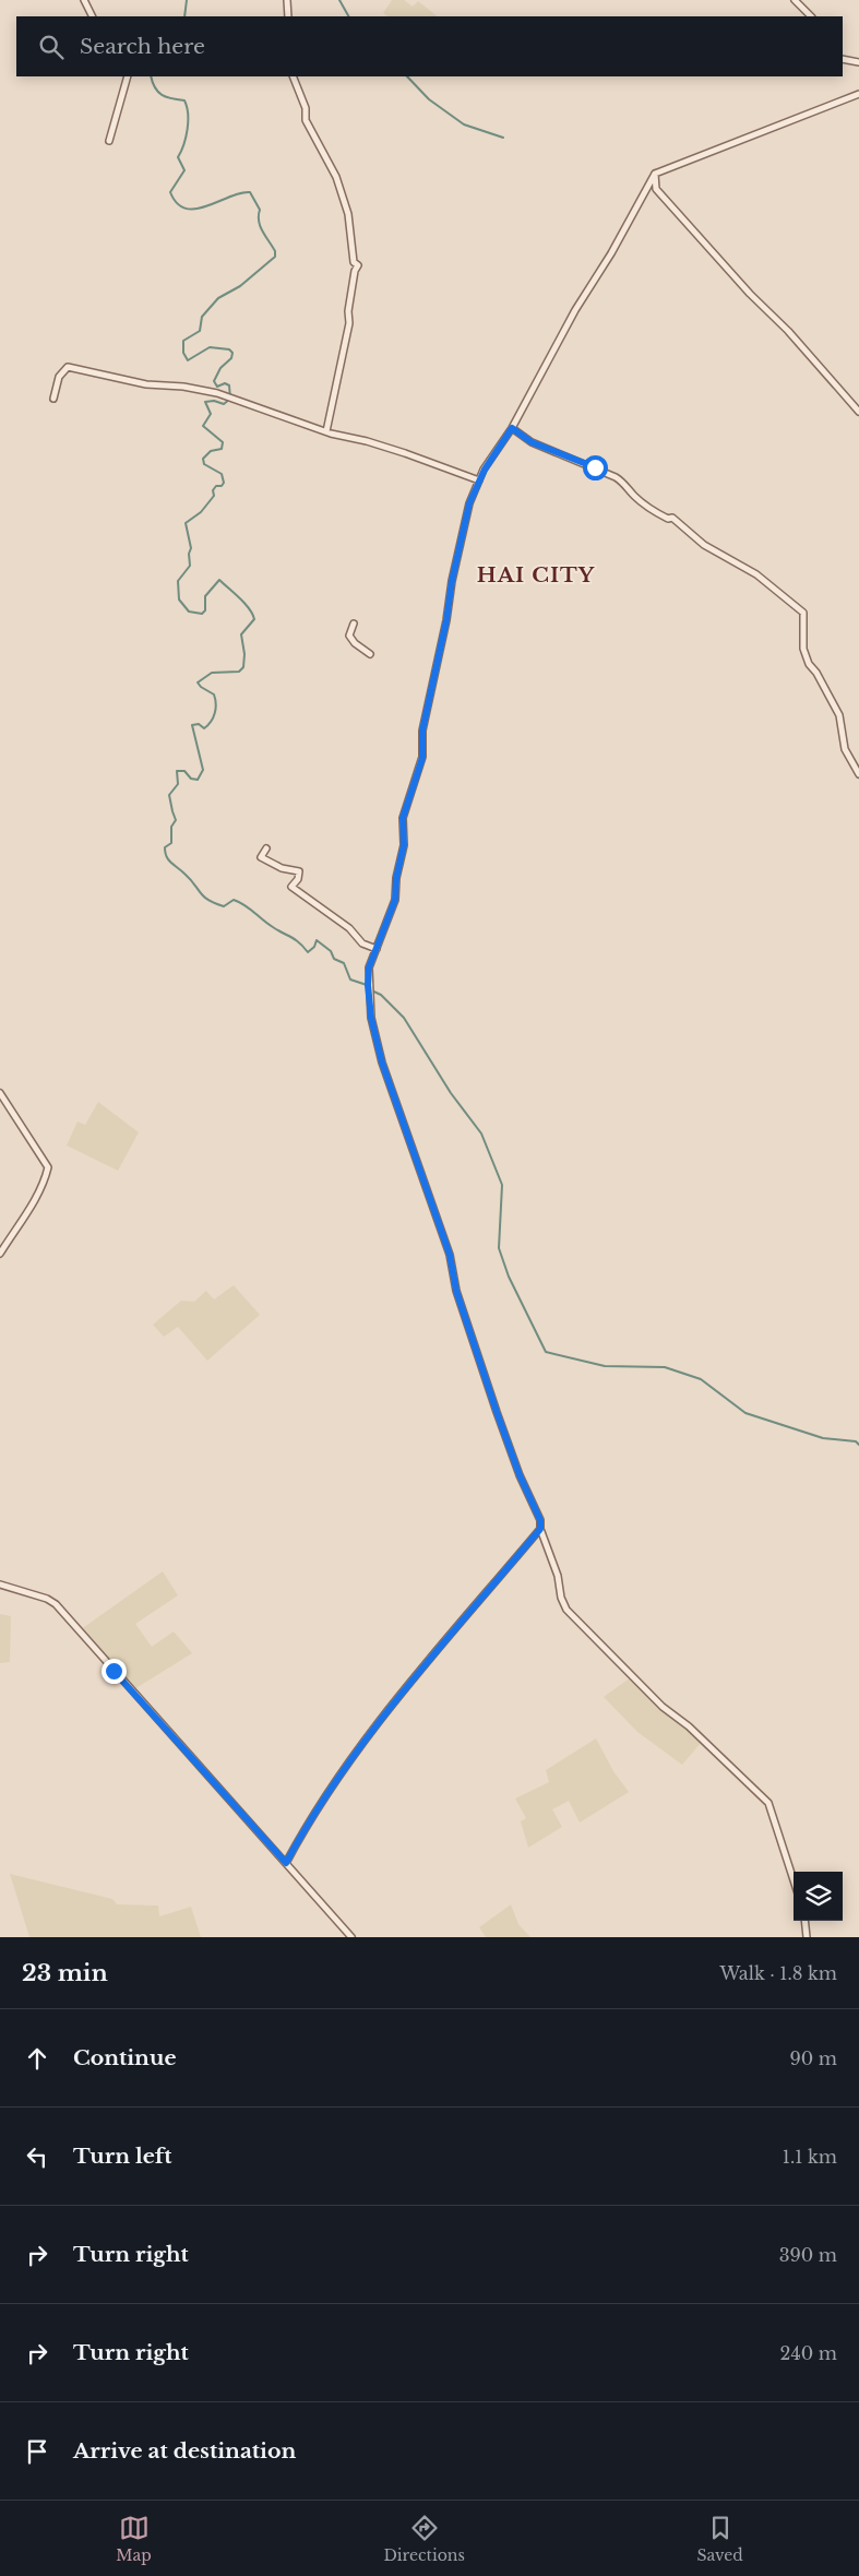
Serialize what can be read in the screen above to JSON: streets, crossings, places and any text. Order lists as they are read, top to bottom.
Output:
{
  "districts": ["HAI CITY"],
  "page": {
    "search": "Search here",
    "heading": ["23 min", "Walk · 1.8 km"],
    "list": [
      ["Continue", "90 m"],
      ["Turn left", "1.1 km"],
      ["Turn right", "390 m"],
      ["Turn right", "240 m"],
      "Arrive at destination"
    ],
    "nav": ["Map", "Directions", "Saved"]
  }
}
